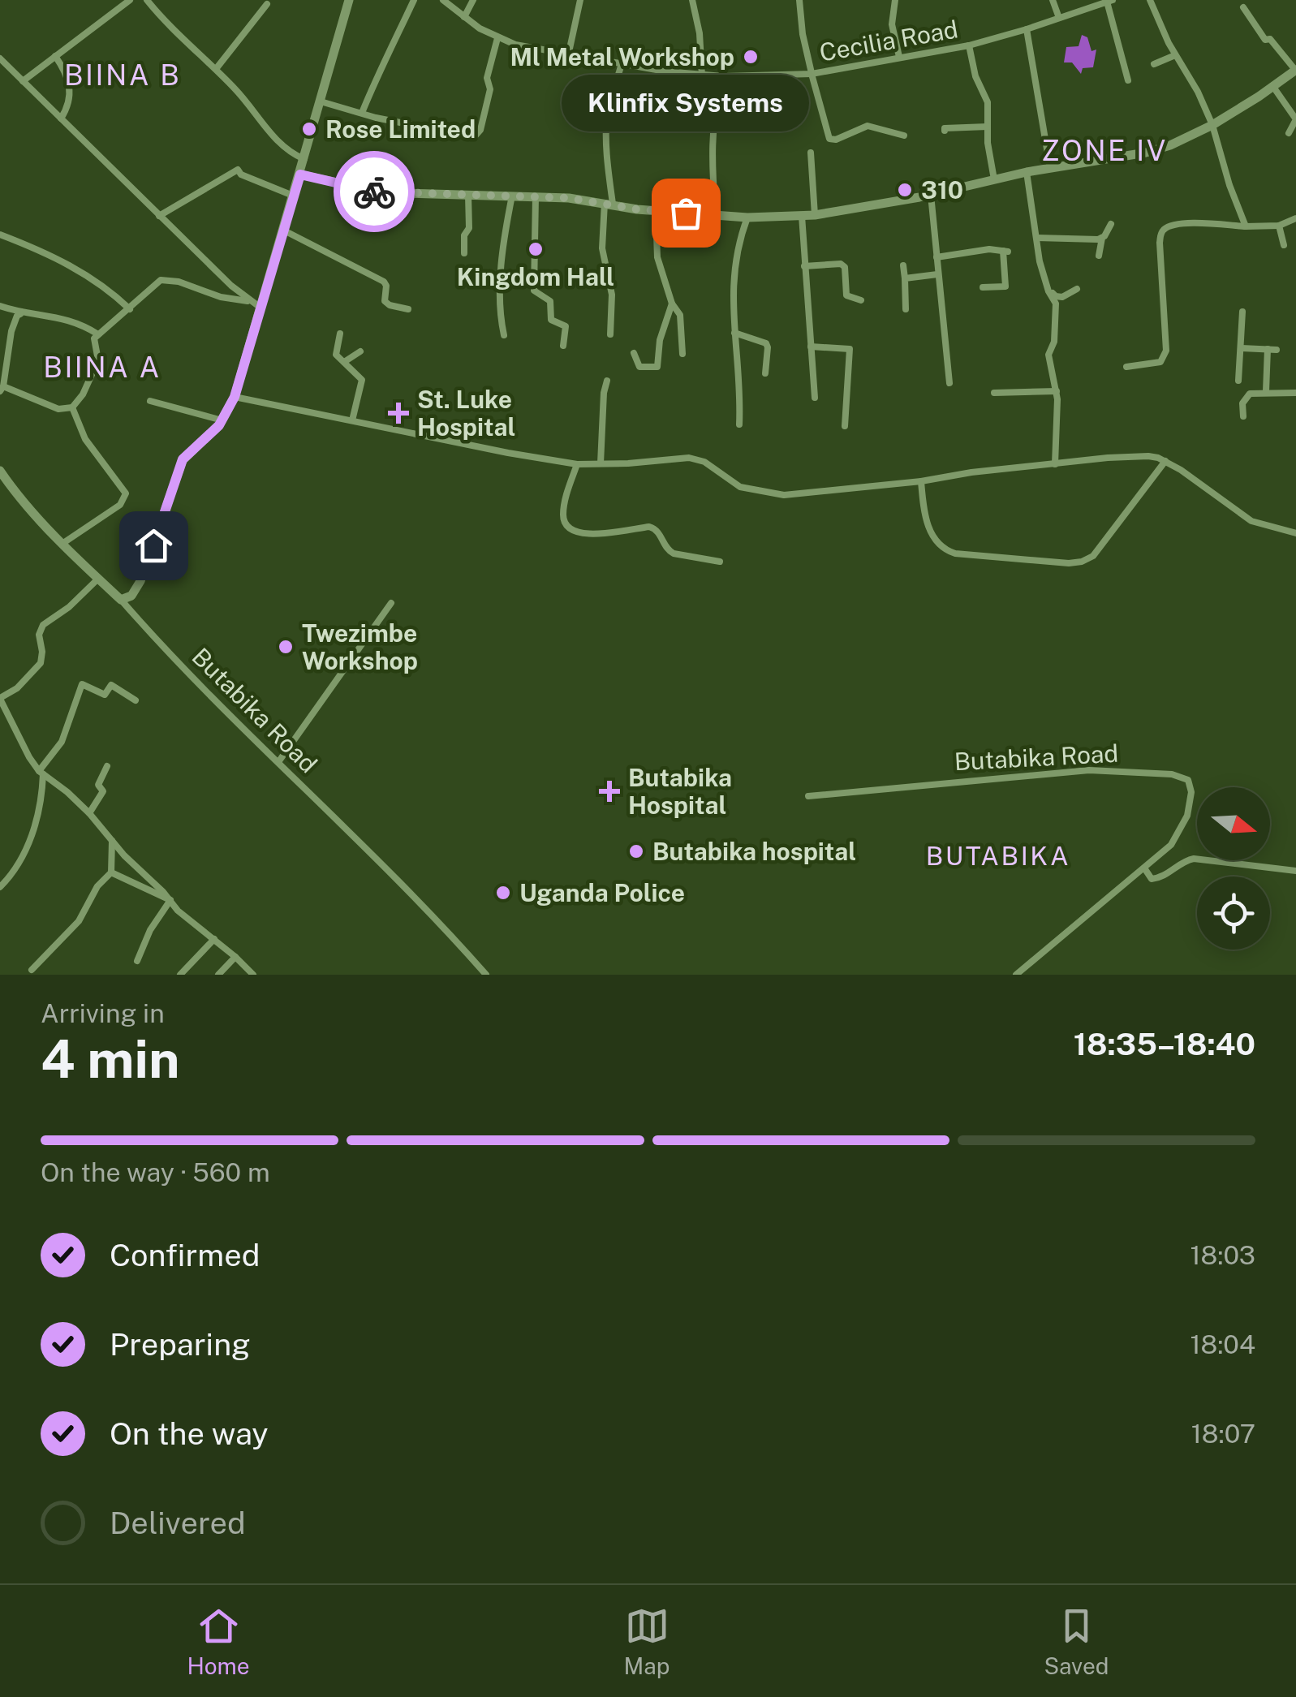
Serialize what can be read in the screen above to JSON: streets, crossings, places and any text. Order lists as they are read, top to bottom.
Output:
{
  "streets": {
    "main road": ["Butabika Road"],
    "street": ["Cecilia Road"]
  },
  "districts": [
    "BIINA B",
    "ZONE IV",
    "BIINA A",
    "BUTABIKA"
  ],
  "places": {
    "other": [
      "Ml Metal Workshop",
      "Rose Limited",
      "310",
      "Klinfix Systems",
      "Kingdom Hall",
      "Twezimbe Workshop",
      "Butabika hospital",
      "Uganda Police"
    ],
    "health": ["St. Luke Hospital", "Butabika Hospital"]
  },
  "north": "right",
  "page": {
    "bubble": "Klinfix Systems",
    "heading": ["4 min", "Arriving in", "18:35–18:40"],
    "bar": "On the way · 560 m",
    "list": [
      ["Confirmed", "18:03"],
      ["Preparing", "18:04"],
      ["On the way", "18:07"],
      "Delivered"
    ],
    "tabs": ["Home", "Map", "Saved"]
  }
}
